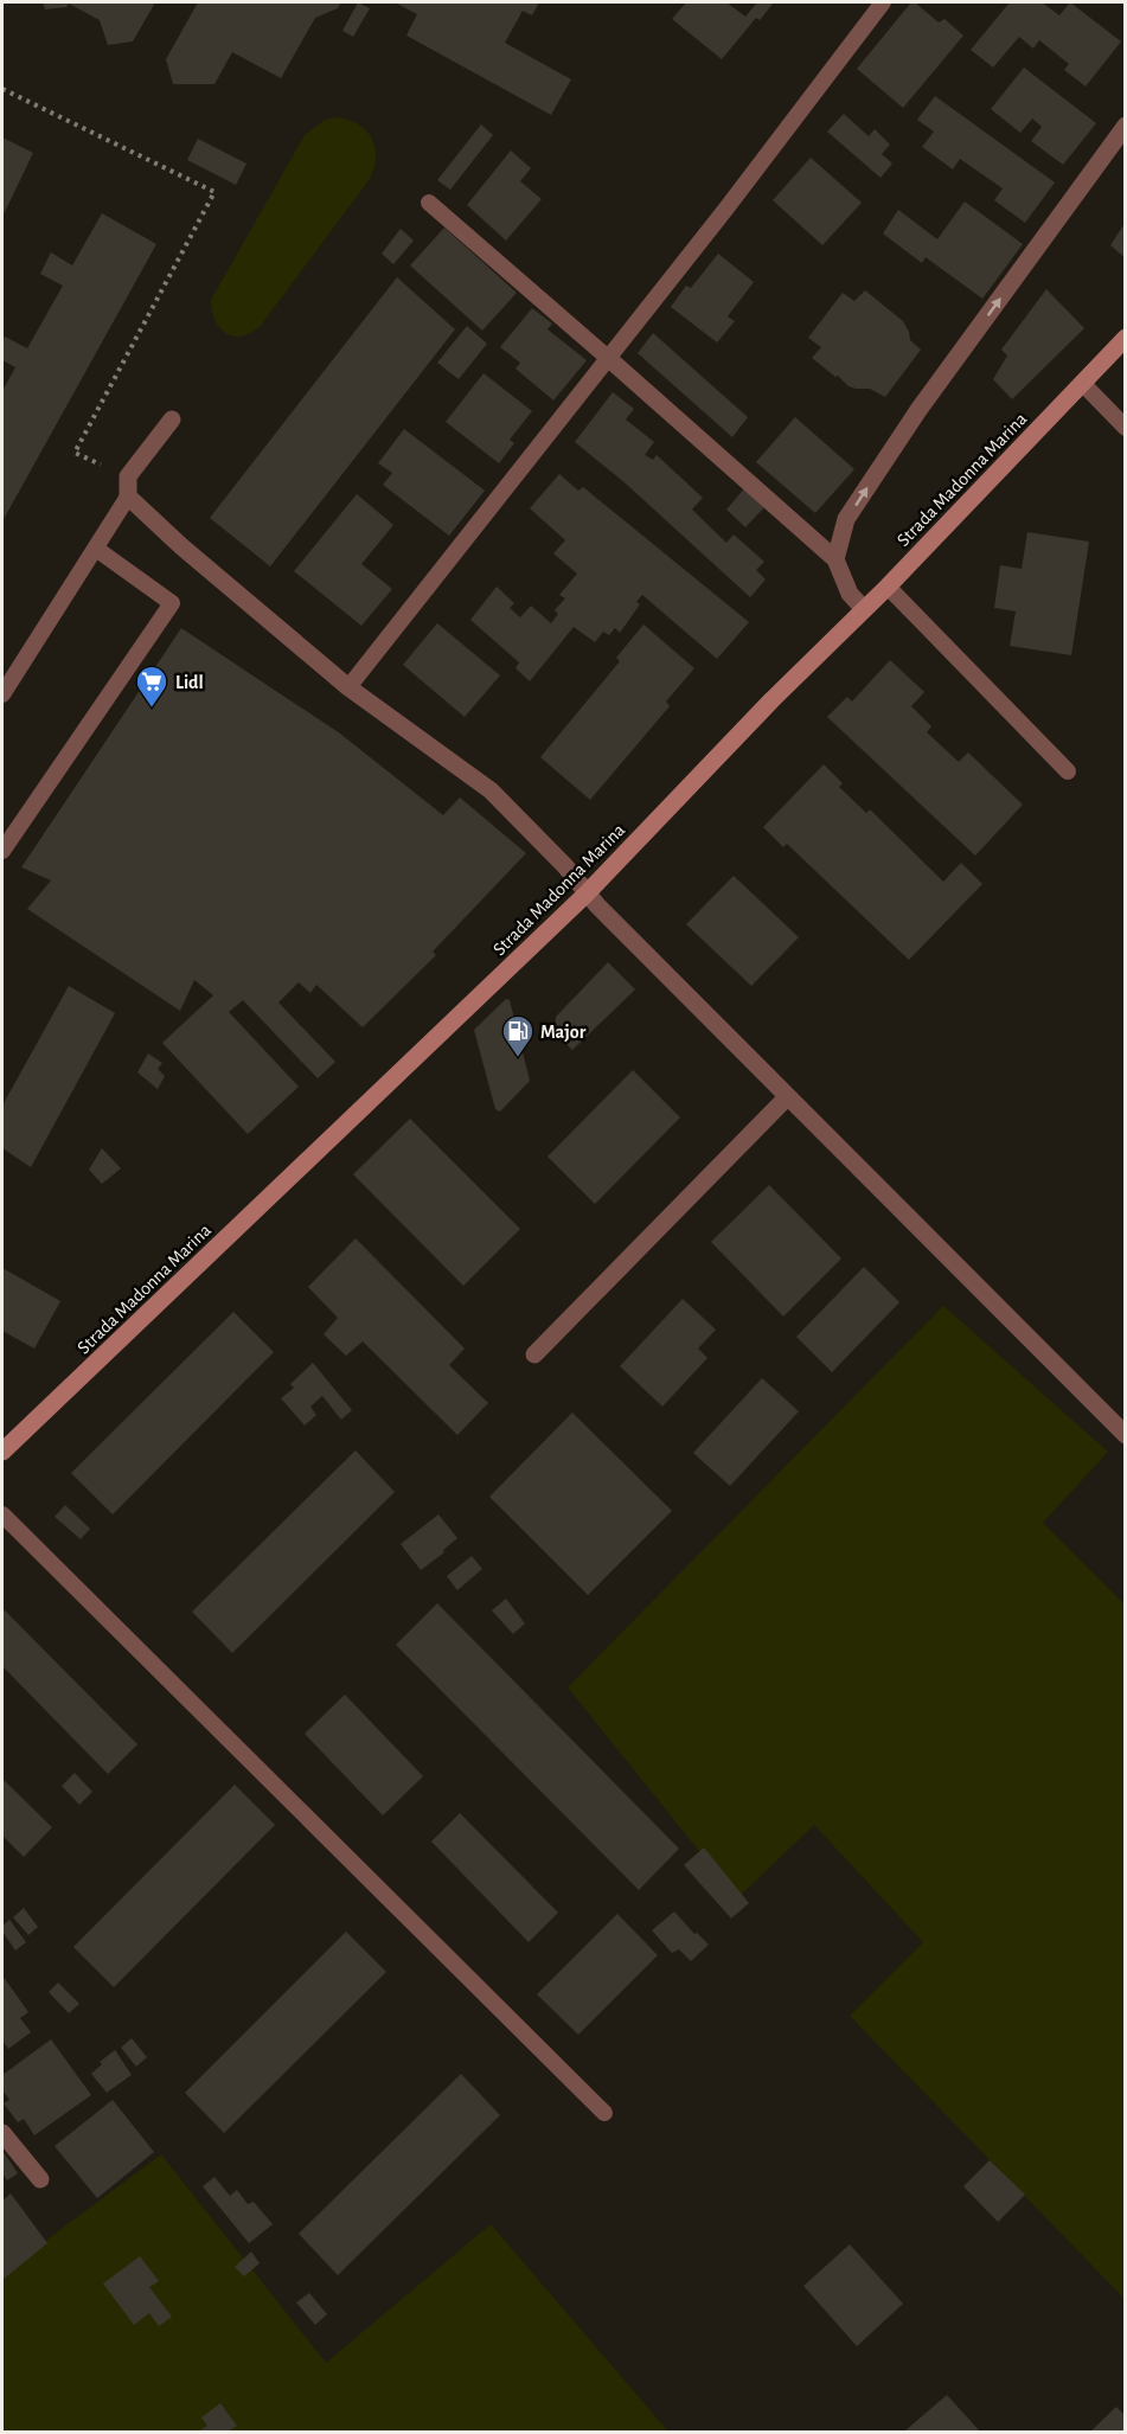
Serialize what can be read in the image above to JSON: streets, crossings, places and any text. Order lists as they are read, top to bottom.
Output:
{
  "streets": {
    "street": ["Strada Madonna Marina"]
  },
  "places": {
    "supermarket": ["Lidl"],
    "fuel station": ["Major"]
  }
}
